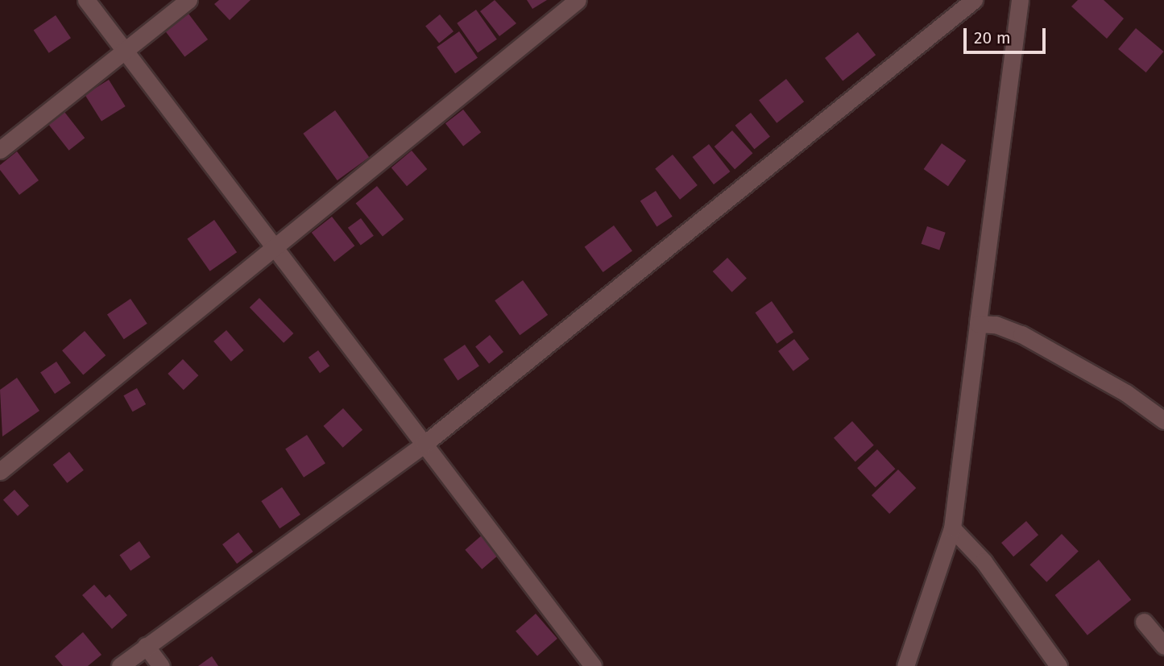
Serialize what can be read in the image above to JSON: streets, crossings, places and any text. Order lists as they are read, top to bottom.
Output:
{
  "scale_bar": "20 m"
}
